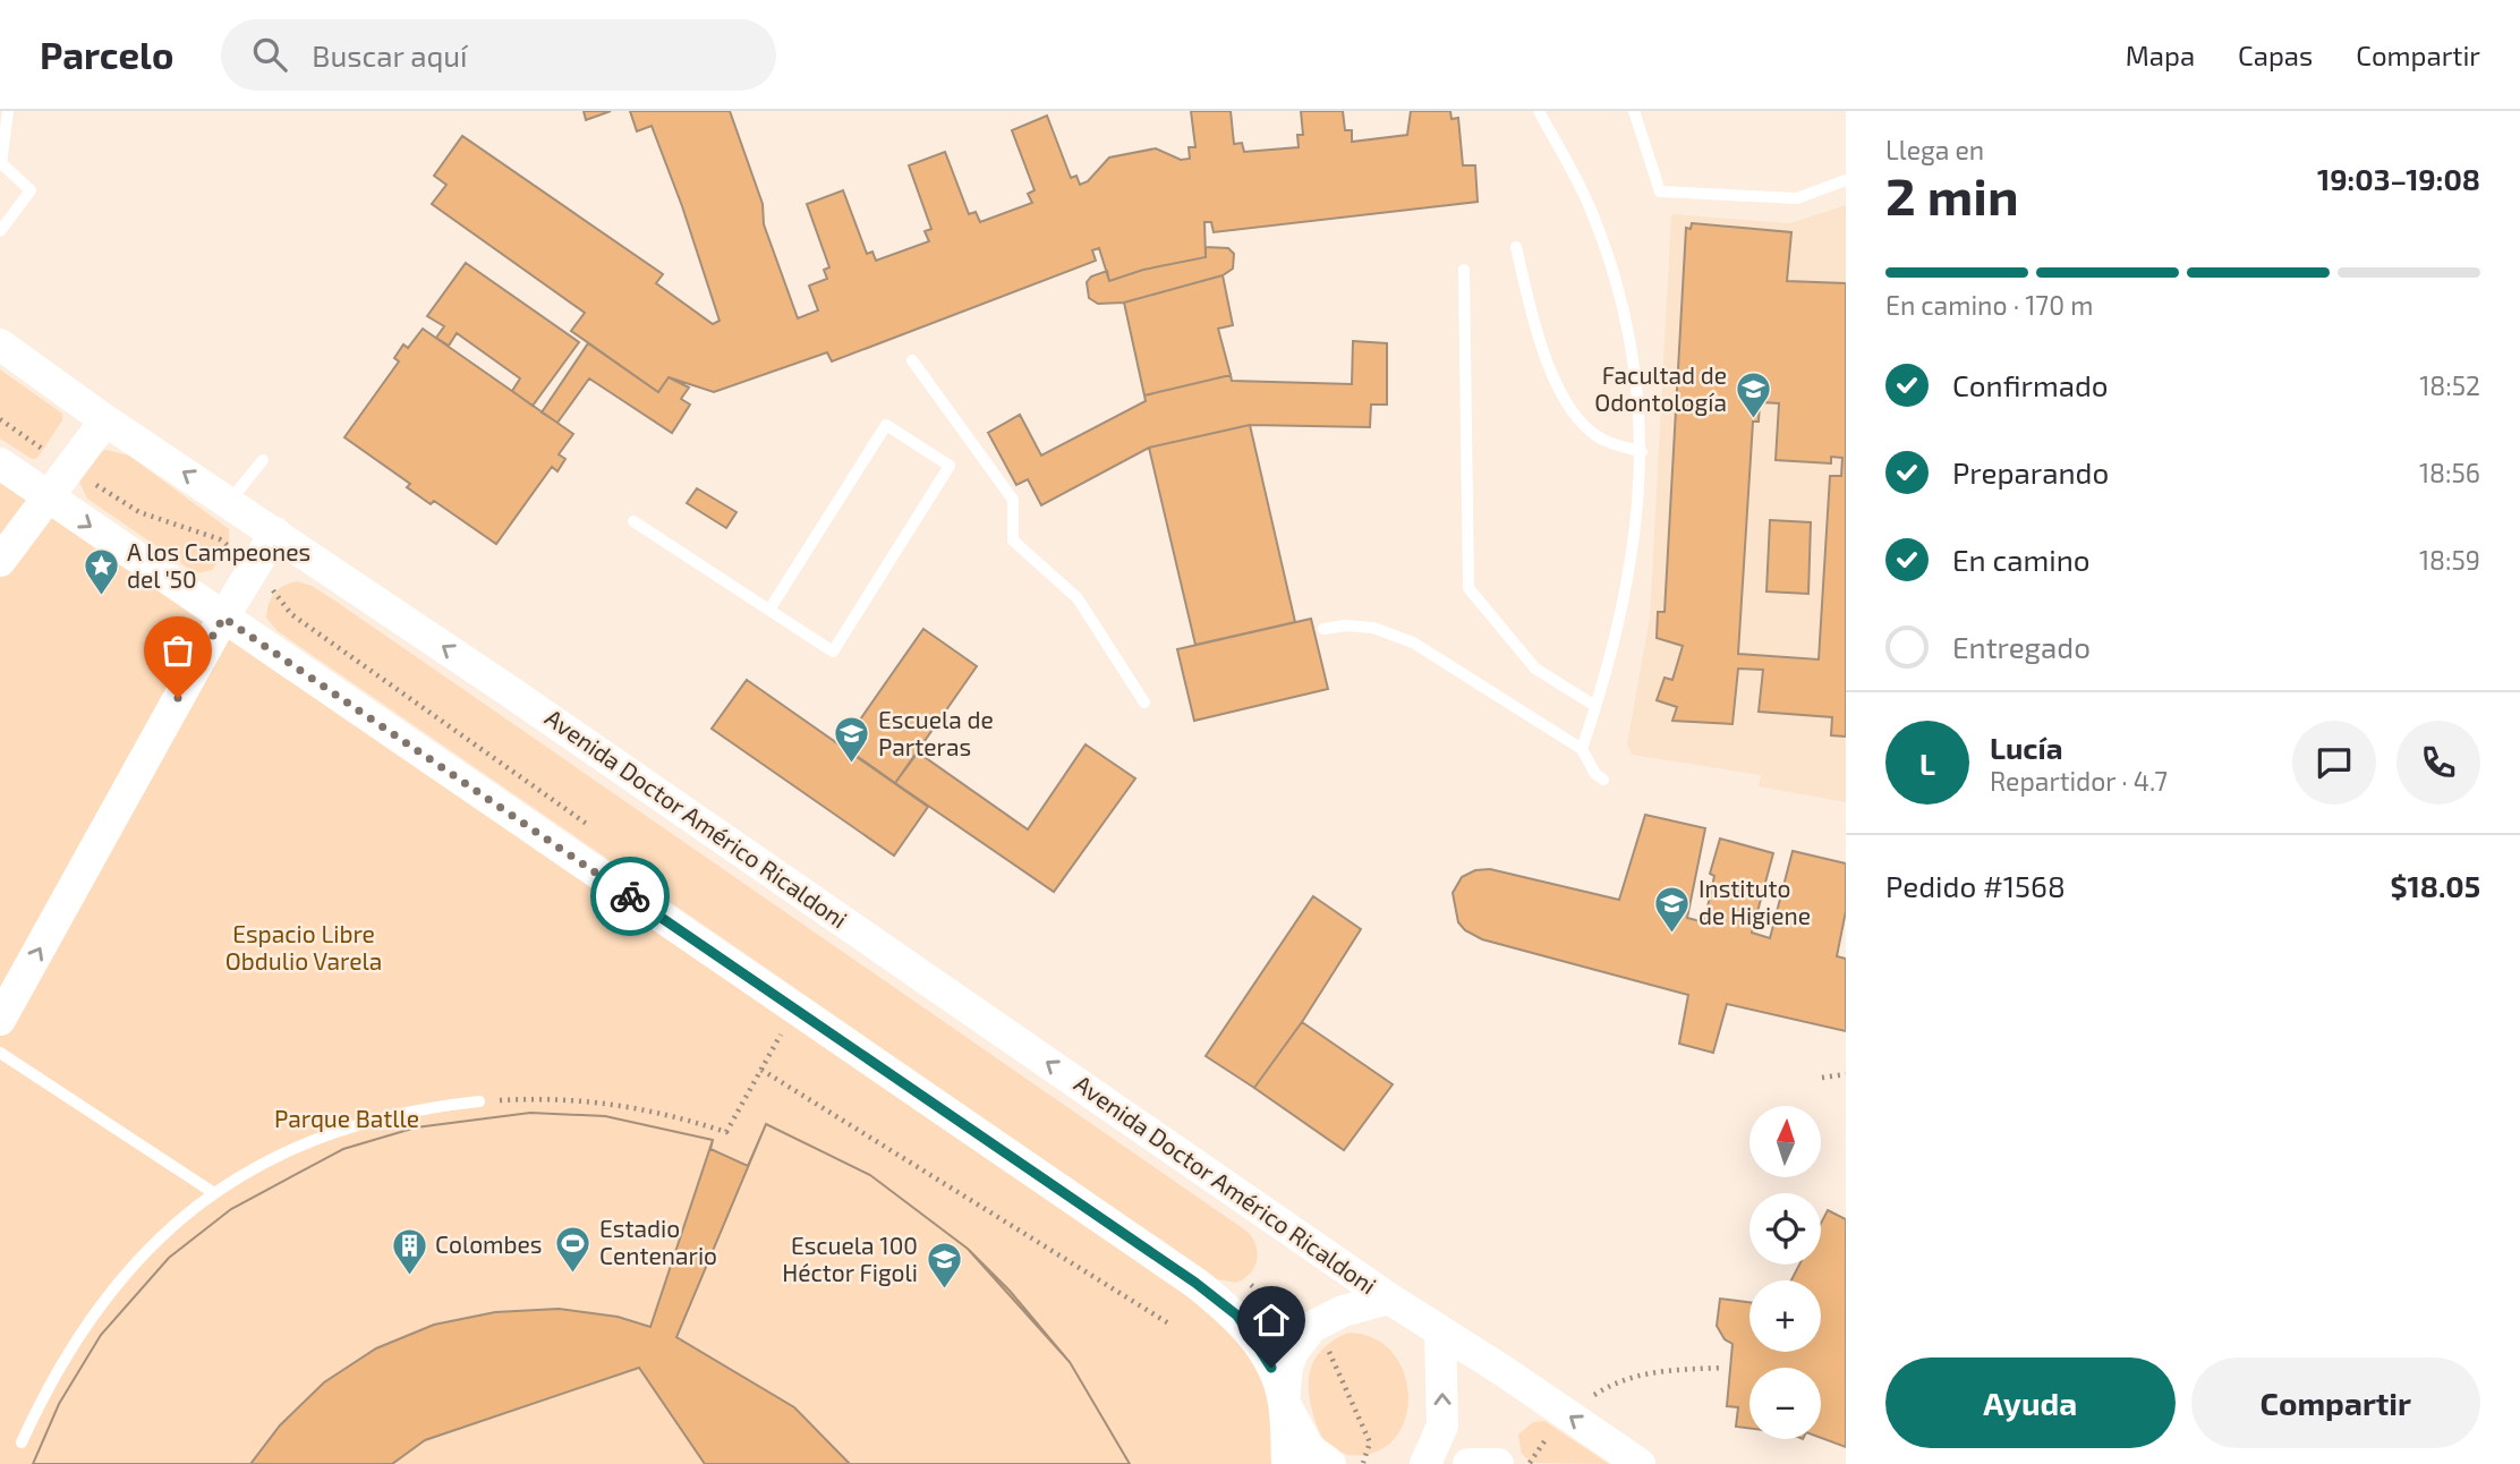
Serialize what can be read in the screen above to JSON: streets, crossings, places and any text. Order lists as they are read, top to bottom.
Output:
{
  "streets": {
    "street": ["Avenida Doctor Américo Ricaldoni"]
  },
  "parks": ["Espacio Libre Obdulio Varela", "Parque Batlle"],
  "places": {
    "school or university": [
      "Facultad de Odontología",
      "Escuela de Parteras",
      "Instituto de Higiene",
      "Escuela 100 Héctor Figoli"
    ],
    "place": ["A los Campeones del '50"],
    "sports": ["Estadio Centenario"],
    "building": ["Colombes"]
  },
  "north": "top",
  "page": {
    "header": "Parcelo",
    "search": "Buscar aquí",
    "nav": ["Mapa", "Capas", "Compartir"],
    "heading": ["2 min", "Llega en", "19:03–19:08"],
    "panel": [
      "Lucía",
      "Repartidor · 4.7",
      "Pedido #1568",
      "$18.05"
    ],
    "bar": "En camino · 170 m",
    "list": [
      ["Confirmado", "18:52"],
      ["Preparando", "18:56"],
      ["En camino", "18:59"],
      "Entregado"
    ],
    "round": "L",
    "map_buttons": ["+", "−"],
    "buttons": ["Ayuda", "Compartir"]
  }
}
